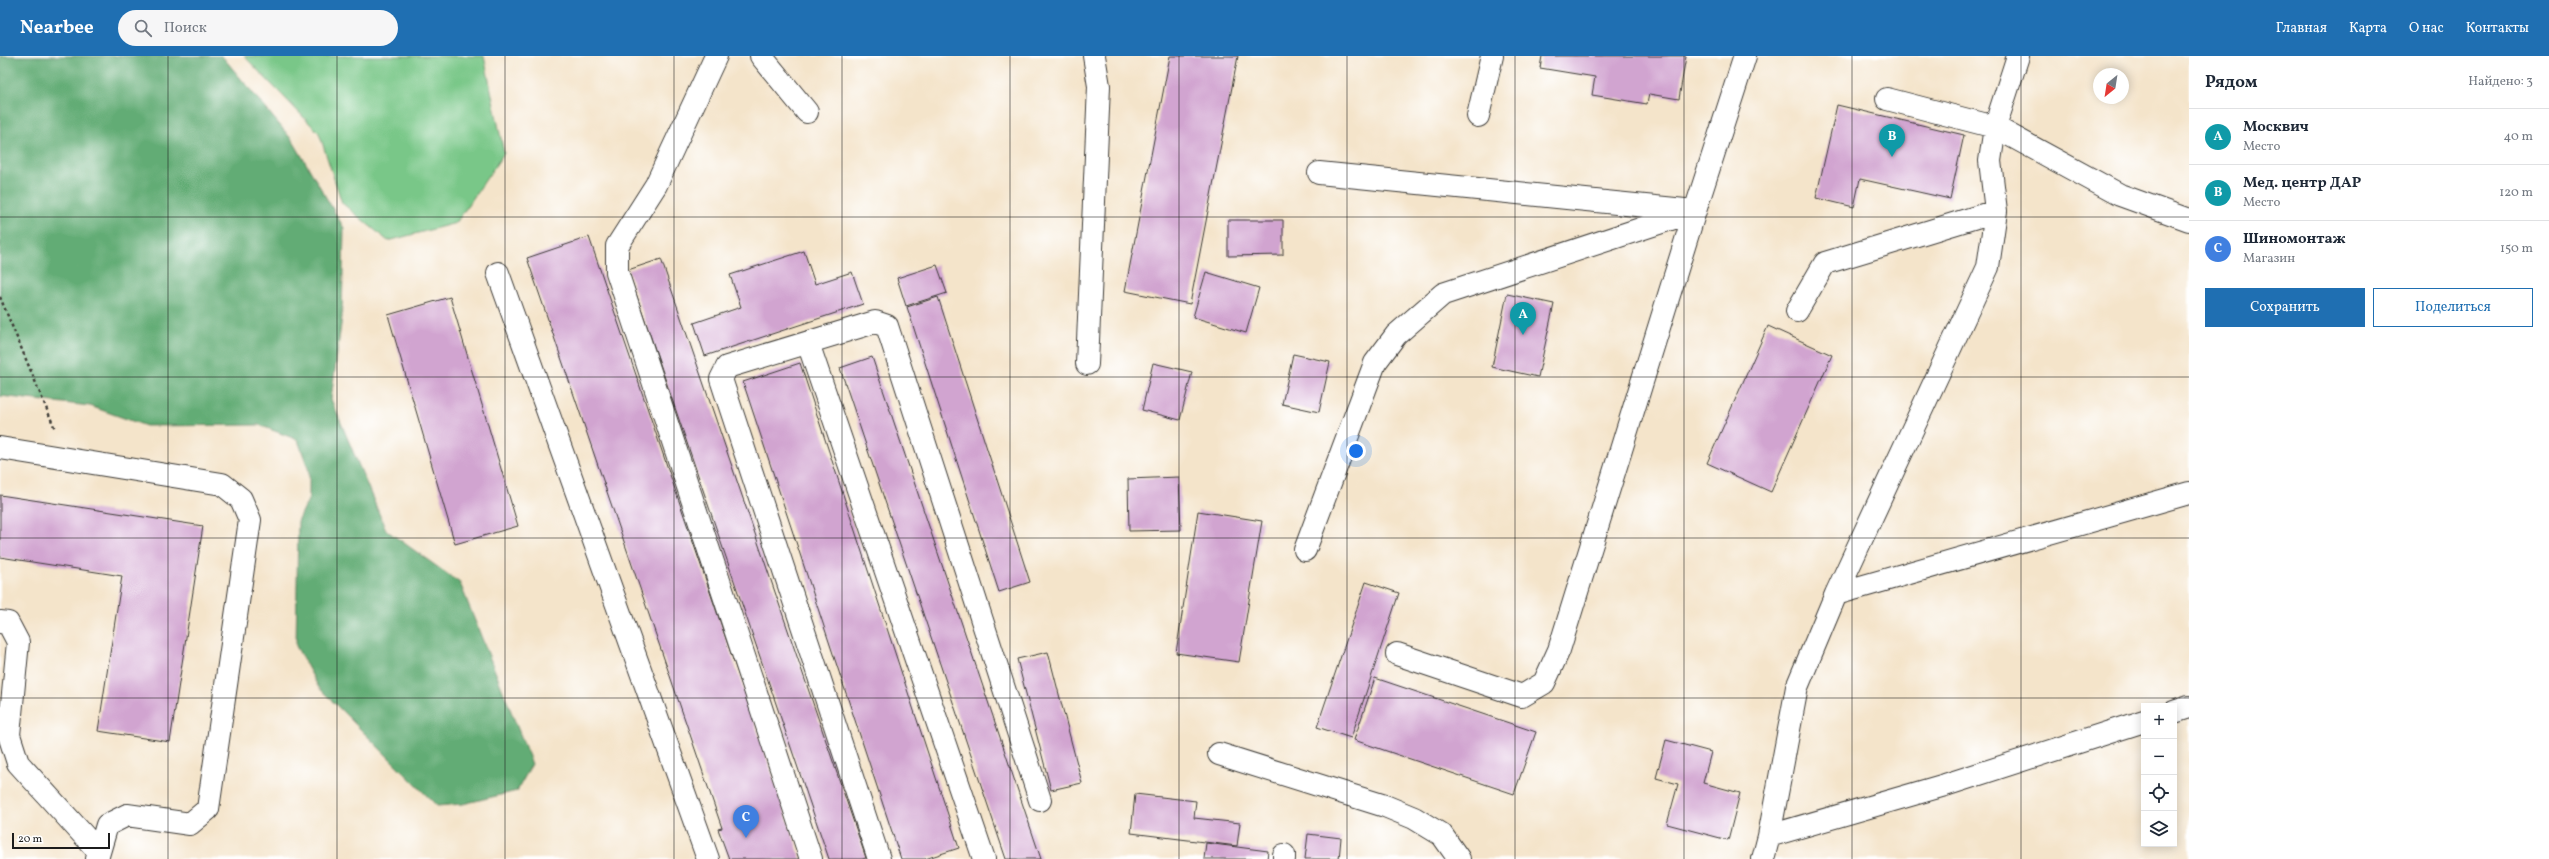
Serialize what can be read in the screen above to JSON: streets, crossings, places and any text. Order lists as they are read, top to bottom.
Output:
{
  "scale_bar": "20 m",
  "north": "bottom left",
  "page": {
    "header": "Nearbee",
    "search": "Поиск",
    "nav": [
      "Главная",
      "Карта",
      "О нас",
      "Контакты"
    ],
    "heading": ["Рядом", "Найдено: 3"],
    "list": [
      {
        "mark": "A",
        "name": "Москвич",
        "note": "Место",
        "value": "40 m"
      },
      {
        "mark": "B",
        "name": "Мед. центр ДАР",
        "note": "Место",
        "value": "120 m"
      },
      {
        "mark": "C",
        "name": "Шиномонтаж",
        "note": "Магазин",
        "value": "150 m"
      }
    ],
    "pins": ["B", "A", "C"],
    "buttons": ["Сохранить", "Поделиться"],
    "map_buttons": ["+", "−"],
    "scale": "20 m"
  }
}
